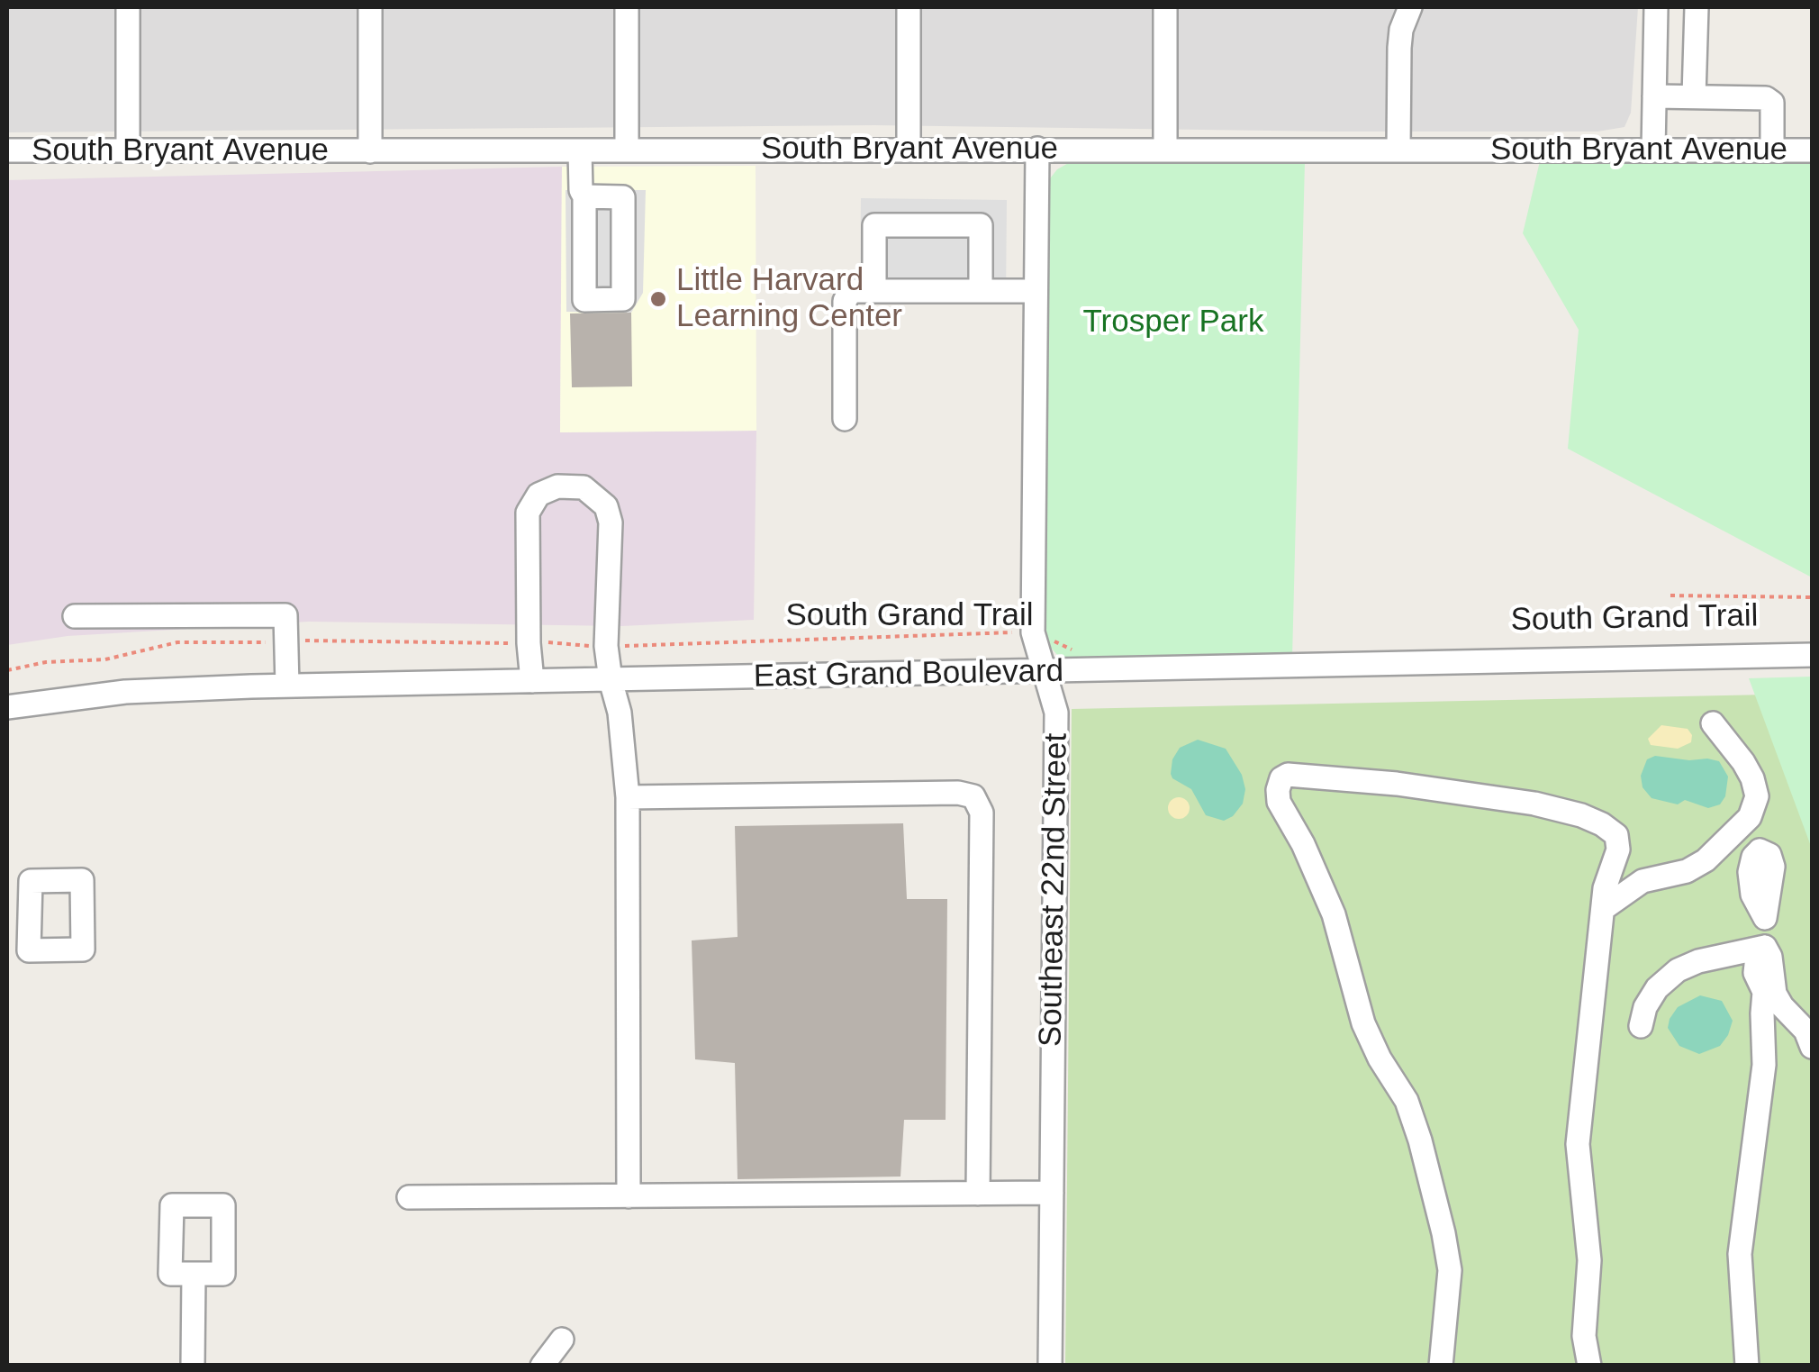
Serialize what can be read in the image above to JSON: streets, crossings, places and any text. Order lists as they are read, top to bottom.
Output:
{
  "streets": {
    "street": ["South Bryant Avenue", "East Grand Boulevard", "Southeast 22nd Street"],
    "path": ["South Grand Trail"]
  },
  "crossings": [
    ["South Bryant Avenue", "Southeast 22nd Street"],
    ["South Grand Trail", "Southeast 22nd Street"],
    ["East Grand Boulevard", "Southeast 22nd Street"]
  ],
  "parks": ["Trosper Park"],
  "places": ["Little Harvard Learning Center"]
}
